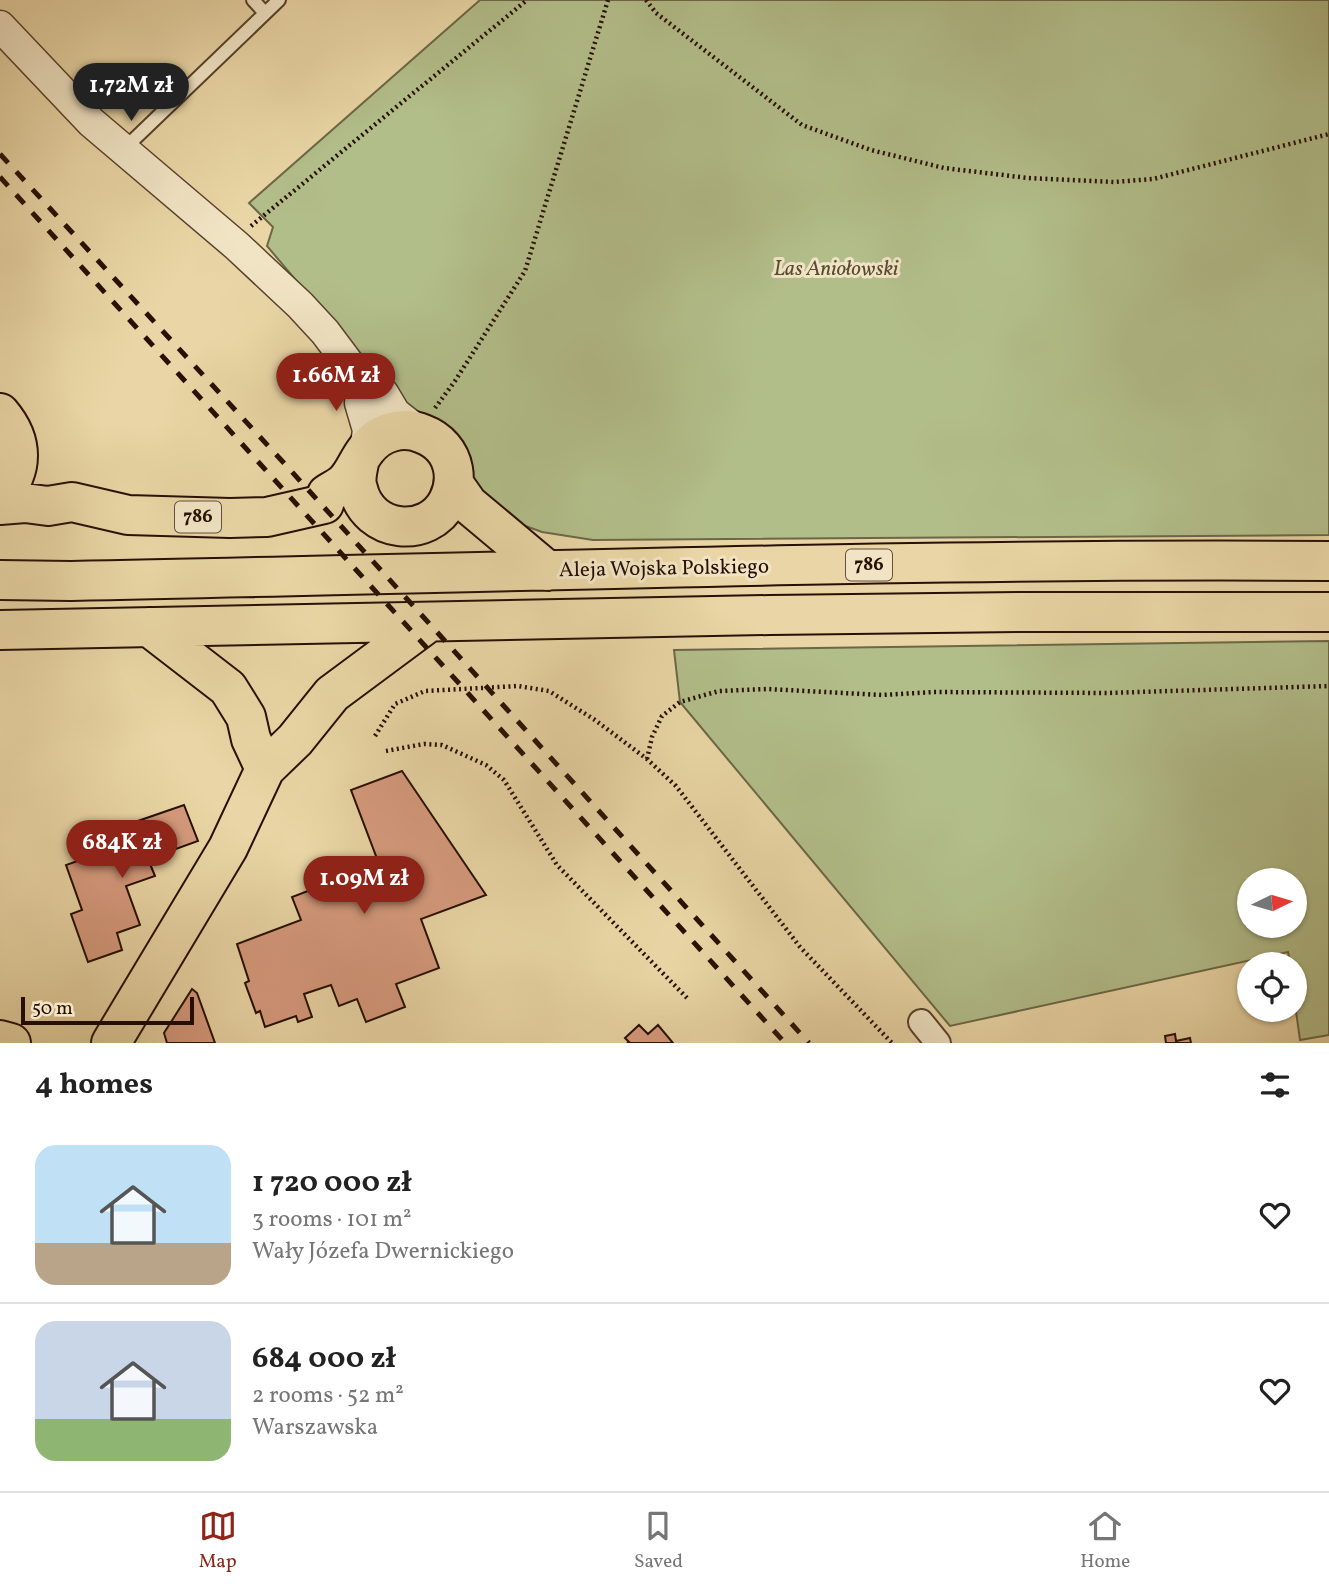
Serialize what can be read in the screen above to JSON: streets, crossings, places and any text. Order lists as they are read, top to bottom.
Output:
{
  "streets": {
    "main road": ["786", "Aleja Wojska Polskiego"]
  },
  "parks": ["Las Aniołowski"],
  "scale_bar": "50 m",
  "north": "right",
  "page": {
    "price": [
      "1.72M zł",
      "1.66M zł",
      "684K zł",
      "1.09M zł"
    ],
    "scale": "50 m",
    "heading": "4 homes",
    "list": [
      {
        "name": "1 720 000 zł",
        "note": "3 rooms · 101 m² · Wały Józefa Dwernickiego"
      },
      {
        "name": "684 000 zł",
        "note": "2 rooms · 52 m² · Warszawska"
      }
    ],
    "tabs": ["Map", "Saved", "Home"]
  }
}
